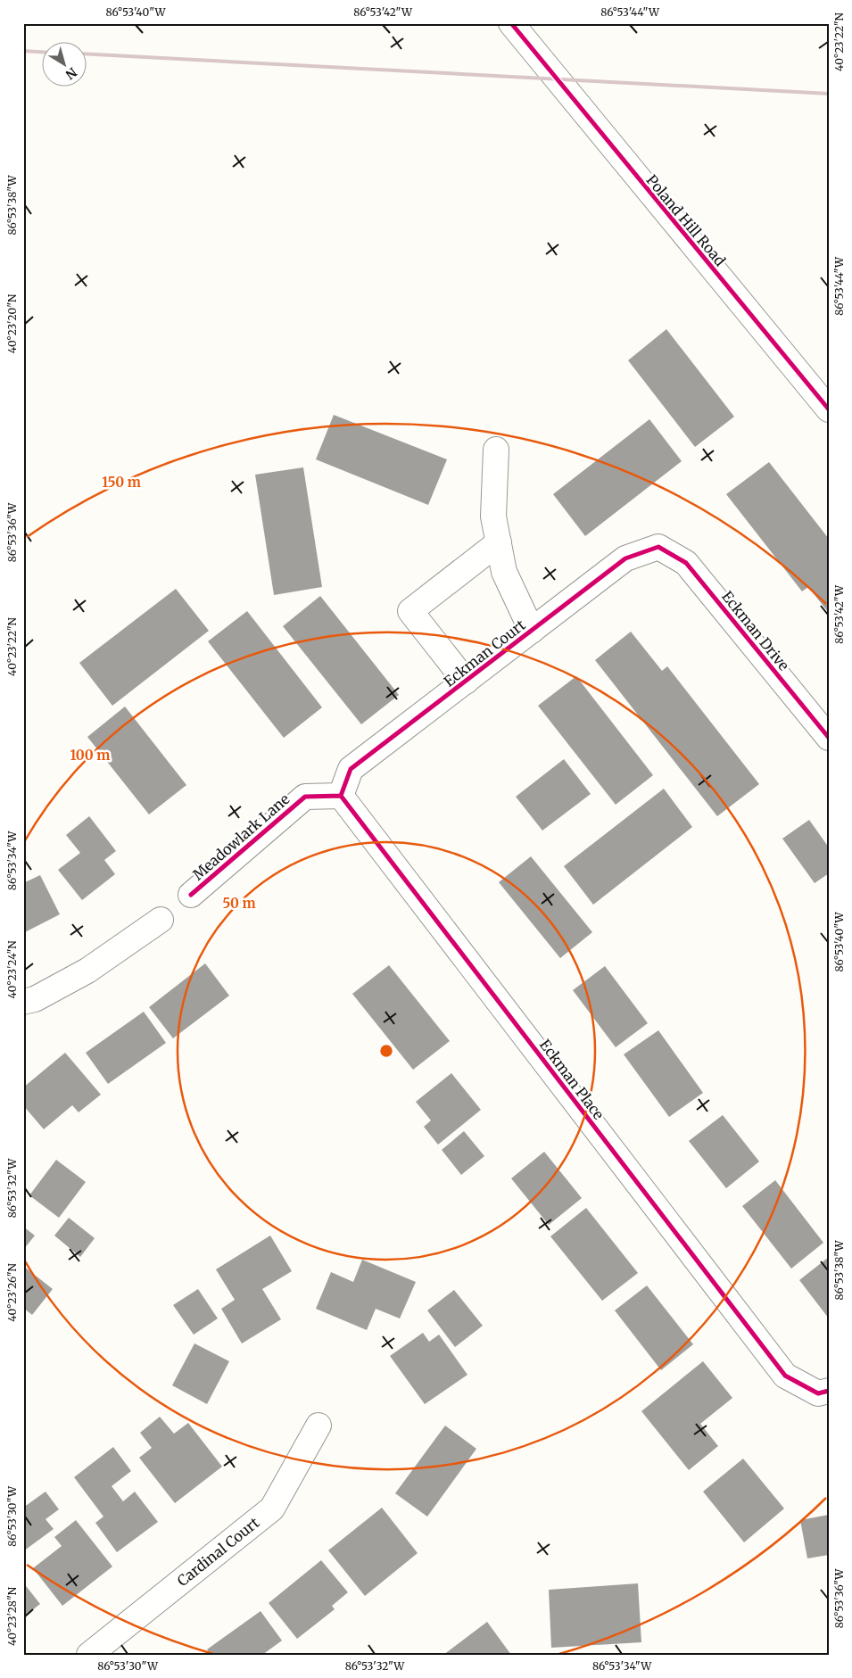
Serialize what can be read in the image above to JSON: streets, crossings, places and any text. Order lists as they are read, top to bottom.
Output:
{
  "streets": {
    "street": [
      "Poland Hill Road",
      "Eckman Drive",
      "Eckman Court",
      "Meadowlark Lane",
      "Eckman Place",
      "Cardinal Court"
    ]
  },
  "crossings": [
    ["Eckman Drive", "Eckman Court"],
    ["Eckman Court", "Meadowlark Lane"],
    ["Eckman Court", "Eckman Place"],
    ["Meadowlark Lane", "Eckman Place"]
  ],
  "north": "bottom right",
  "coordinates": [
    "86°53'40\"W",
    "86°53'42\"W",
    "86°53'44\"W",
    "40°23'22\"N",
    "86°53'38\"W",
    "40°23'20\"N",
    "86°53'36\"W",
    "86°53'34\"W",
    "40°23'24\"N",
    "86°53'32\"W",
    "40°23'26\"N",
    "86°53'30\"W",
    "40°23'28\"N"
  ],
  "rings": ["150 m", "100 m", "50 m"]
}
